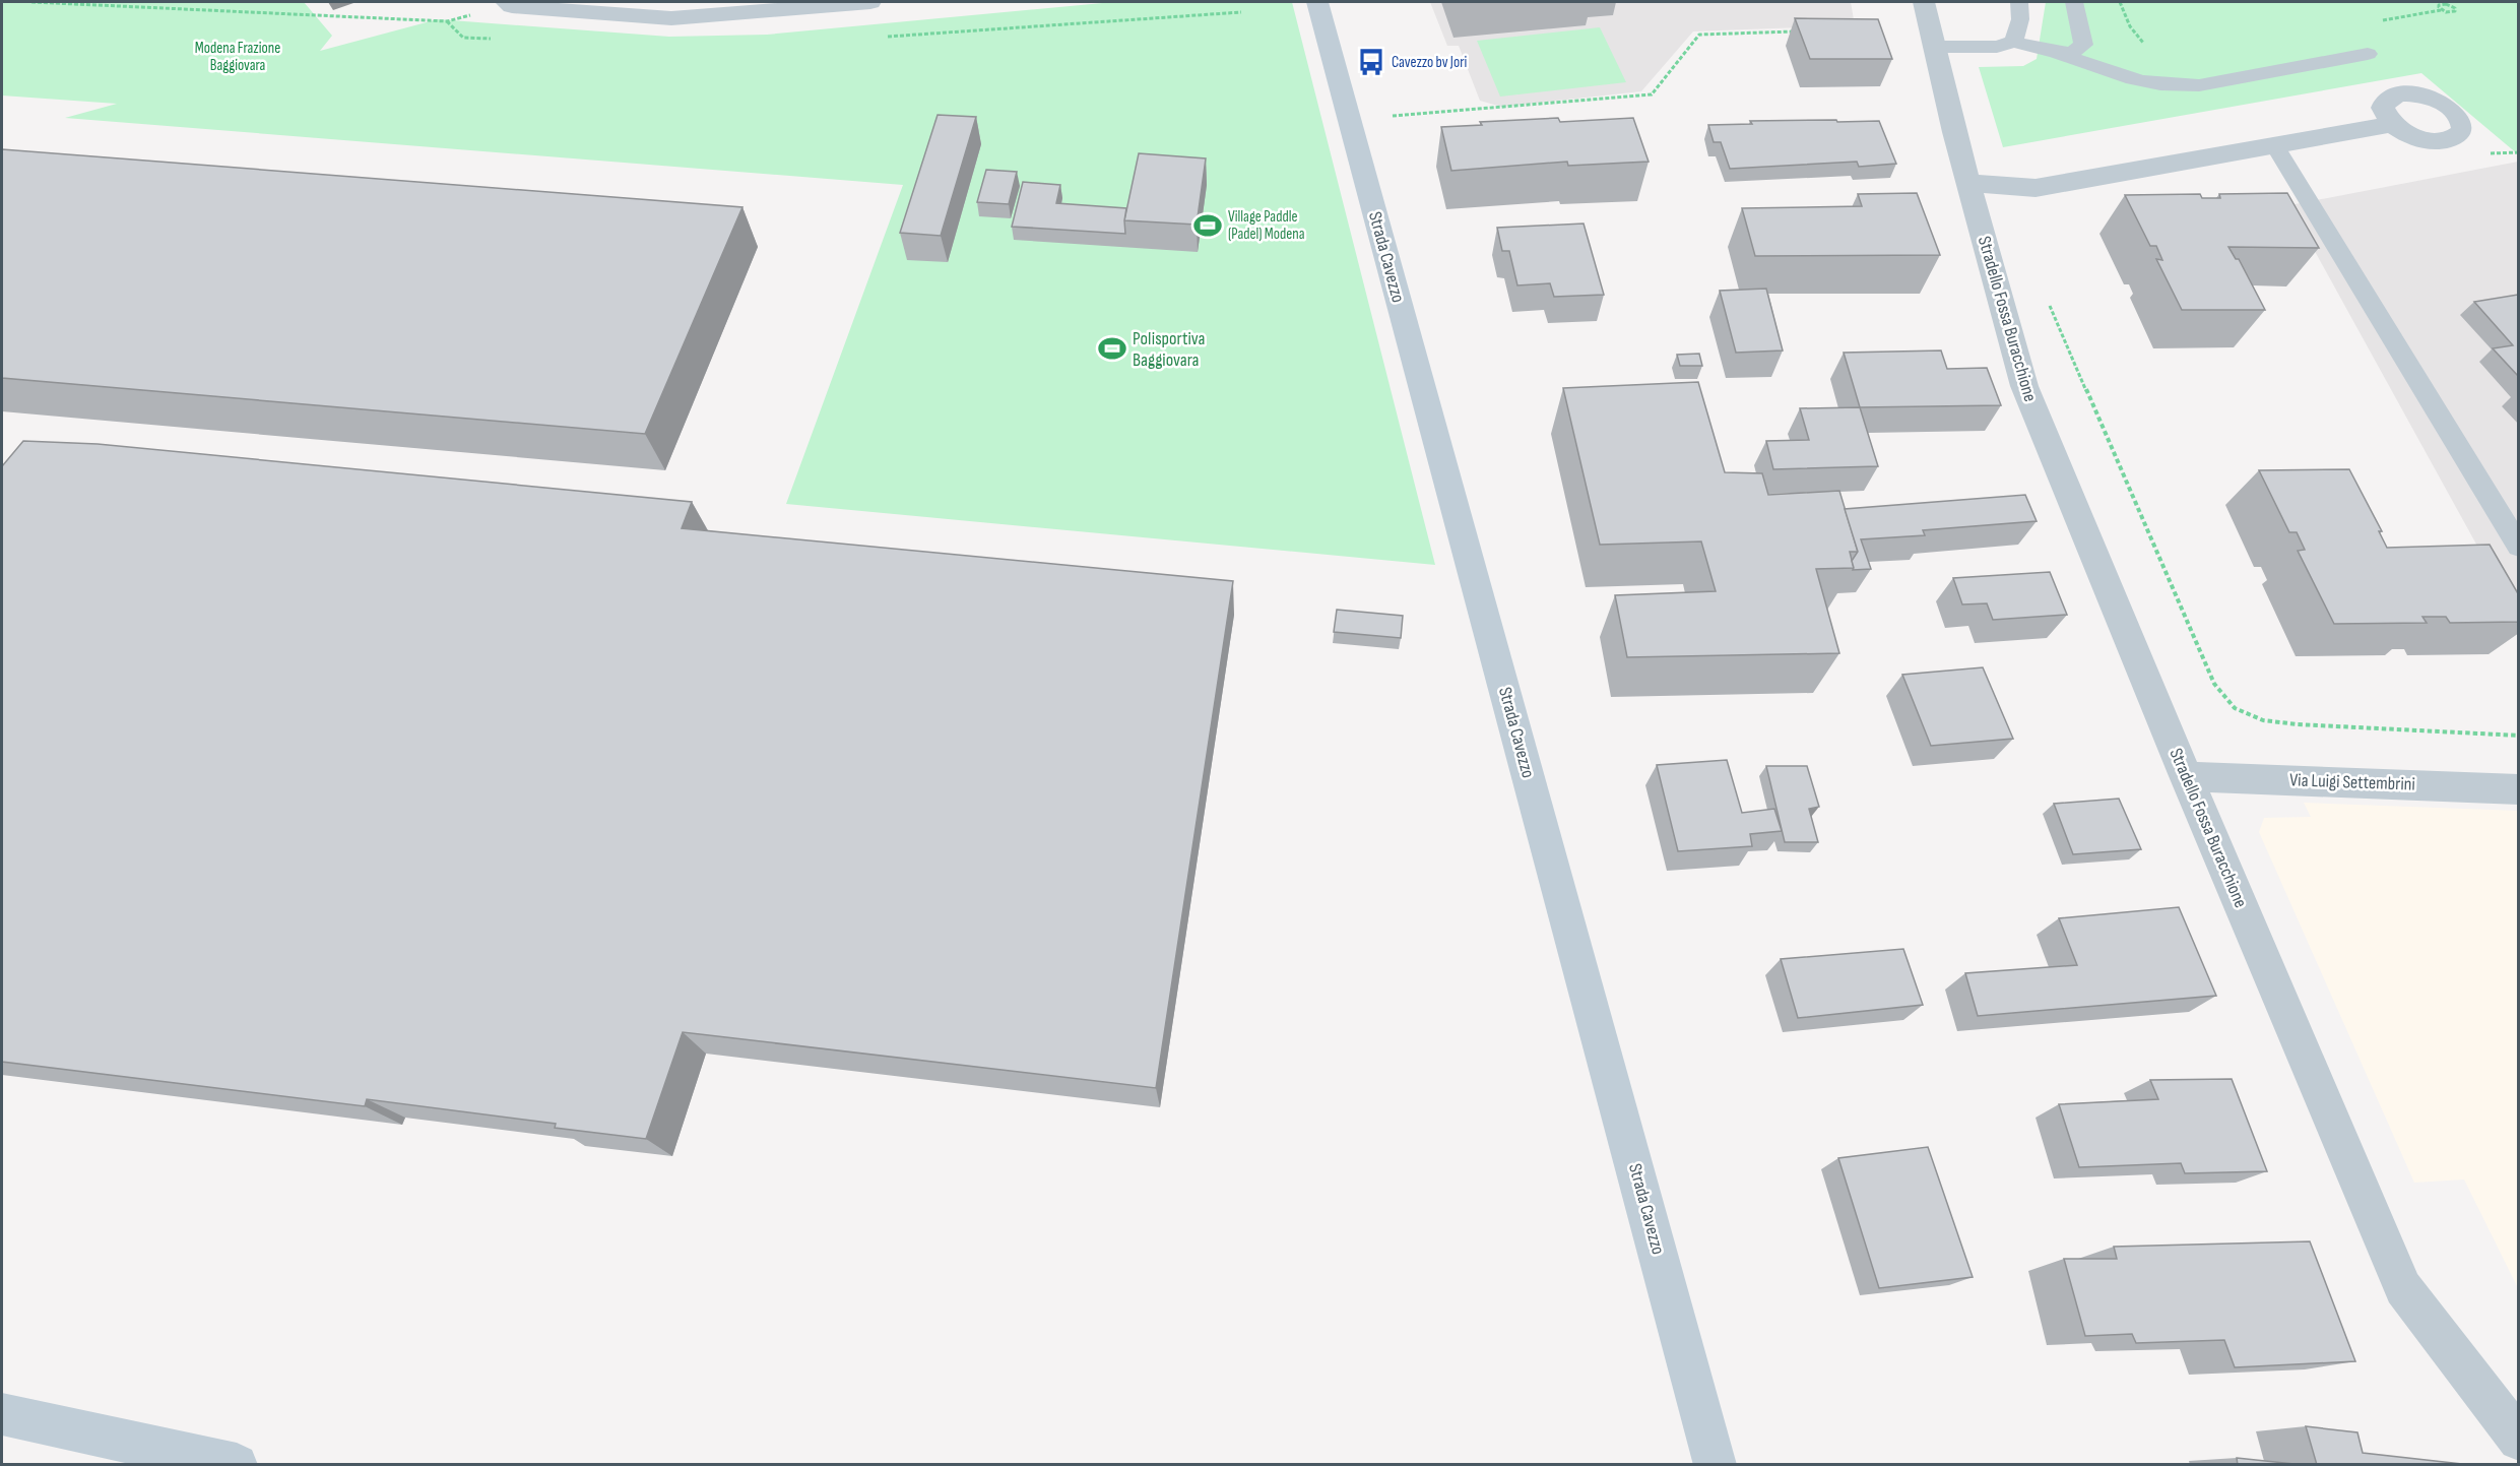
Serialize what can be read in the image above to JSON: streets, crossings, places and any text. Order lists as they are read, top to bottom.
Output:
{
  "streets": {
    "street": ["Strada Cavezzo", "Stradello Fossa Buracchione", "Via Luigi Settembrini"]
  },
  "crossings": [
    ["Stradello Fossa Buracchione", "Via Luigi Settembrini"]
  ],
  "parks": ["Modena Frazione Baggiovara"],
  "places": {
    "bus stop": ["Cavezzo bv Jori"],
    "sports": ["Village Paddle (Padel) Modena", "Polisportiva Baggiovara"]
  }
}
